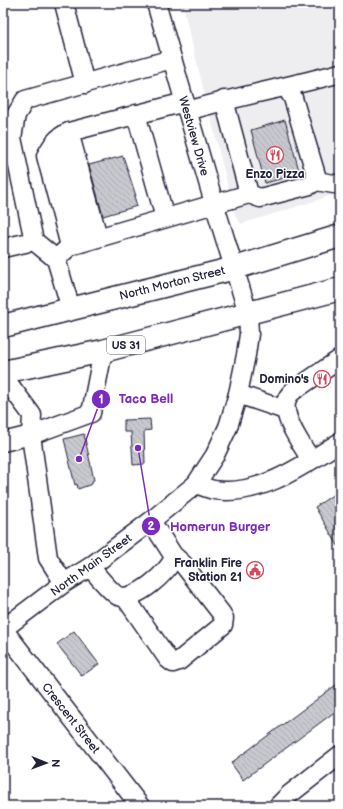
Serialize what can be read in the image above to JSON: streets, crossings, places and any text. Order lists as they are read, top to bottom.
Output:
{
  "streets": {
    "main road": ["North Morton Street", "US 31"],
    "street": ["Westview Drive", "North Main Street", "Crescent Street"]
  },
  "crossings": [
    ["Westview Drive", "North Morton Street"],
    ["Westview Drive", "North Main Street"],
    ["North Morton Street", "North Main Street"],
    ["US 31", "North Main Street"],
    ["North Main Street", "Crescent Street"]
  ],
  "places": {
    "restaurant": ["Enzo Pizza", "Domino's"],
    "other": ["Homerun Burger", "Taco Bell"],
    "public building": ["Franklin Fire Station 21"]
  },
  "north": "right"
}
